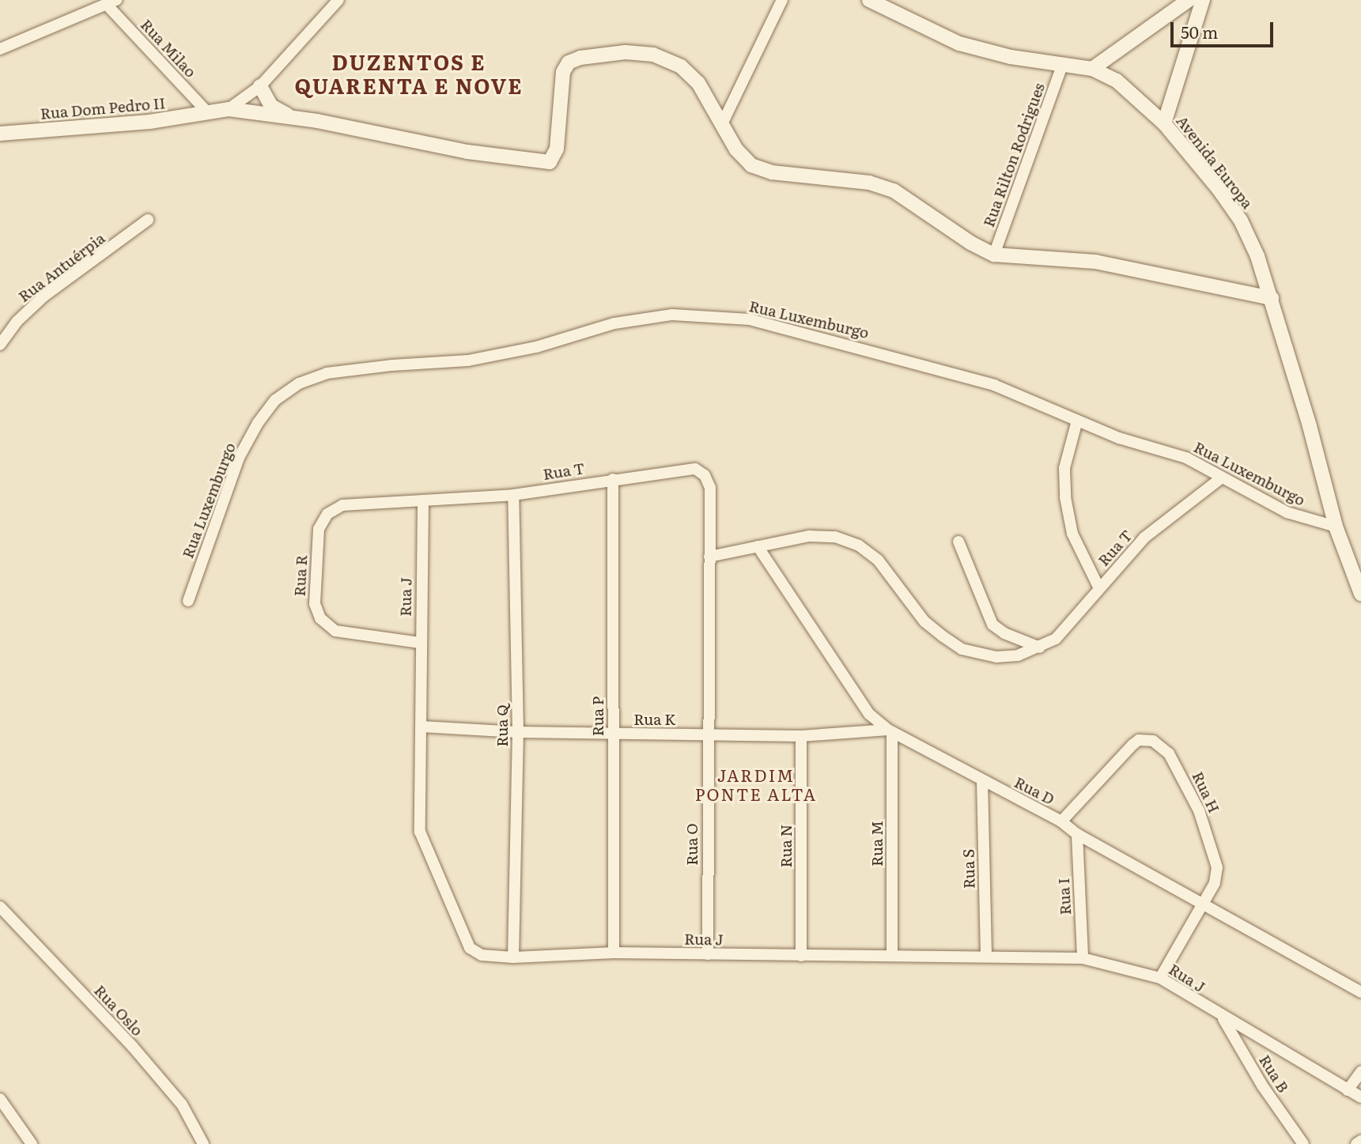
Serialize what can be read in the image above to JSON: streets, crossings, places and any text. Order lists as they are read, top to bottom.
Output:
{
  "streets": {
    "street": [
      "Rua Milao",
      "Rua Dom Pedro II",
      "Rua Rilton Rodrigues",
      "Avenida Europa",
      "Rua Antuérpia",
      "Rua Luxemburgo",
      "Rua T",
      "Rua R",
      "Rua J",
      "Rua P",
      "Rua K",
      "Rua Q",
      "Rua D",
      "Rua H",
      "Rua M",
      "Rua O",
      "Rua N",
      "Rua S",
      "Rua I",
      "Rua Oslo",
      "Rua B"
    ]
  },
  "crossings": [
    ["Rua Milao", "Rua Dom Pedro II"],
    ["Rua Rilton Rodrigues", "Avenida Europa"],
    ["Avenida Europa", "Rua Luxemburgo"],
    ["Rua Luxemburgo", "Rua T"],
    ["Rua T", "Rua R"],
    ["Rua T", "Rua J"],
    ["Rua T", "Rua P"],
    ["Rua T", "Rua K"],
    ["Rua T", "Rua Q"],
    ["Rua T", "Rua D"],
    ["Rua T", "Rua O"],
    ["Rua R", "Rua J"],
    ["Rua J", "Rua P"],
    ["Rua J", "Rua K"],
    ["Rua J", "Rua Q"],
    ["Rua J", "Rua H"],
    ["Rua J", "Rua M"],
    ["Rua J", "Rua O"],
    ["Rua J", "Rua N"],
    ["Rua J", "Rua S"],
    ["Rua J", "Rua I"],
    ["Rua J", "Rua B"],
    ["Rua P", "Rua K"],
    ["Rua K", "Rua Q"],
    ["Rua K", "Rua D"],
    ["Rua K", "Rua M"],
    ["Rua K", "Rua O"],
    ["Rua K", "Rua N"],
    ["Rua D", "Rua H"],
    ["Rua D", "Rua M"],
    ["Rua D", "Rua S"],
    ["Rua D", "Rua I"]
  ],
  "districts": ["DUZENTOS E QUARENTA E NOVE", "JARDIM PONTE ALTA"],
  "scale_bar": "50 m"
}
